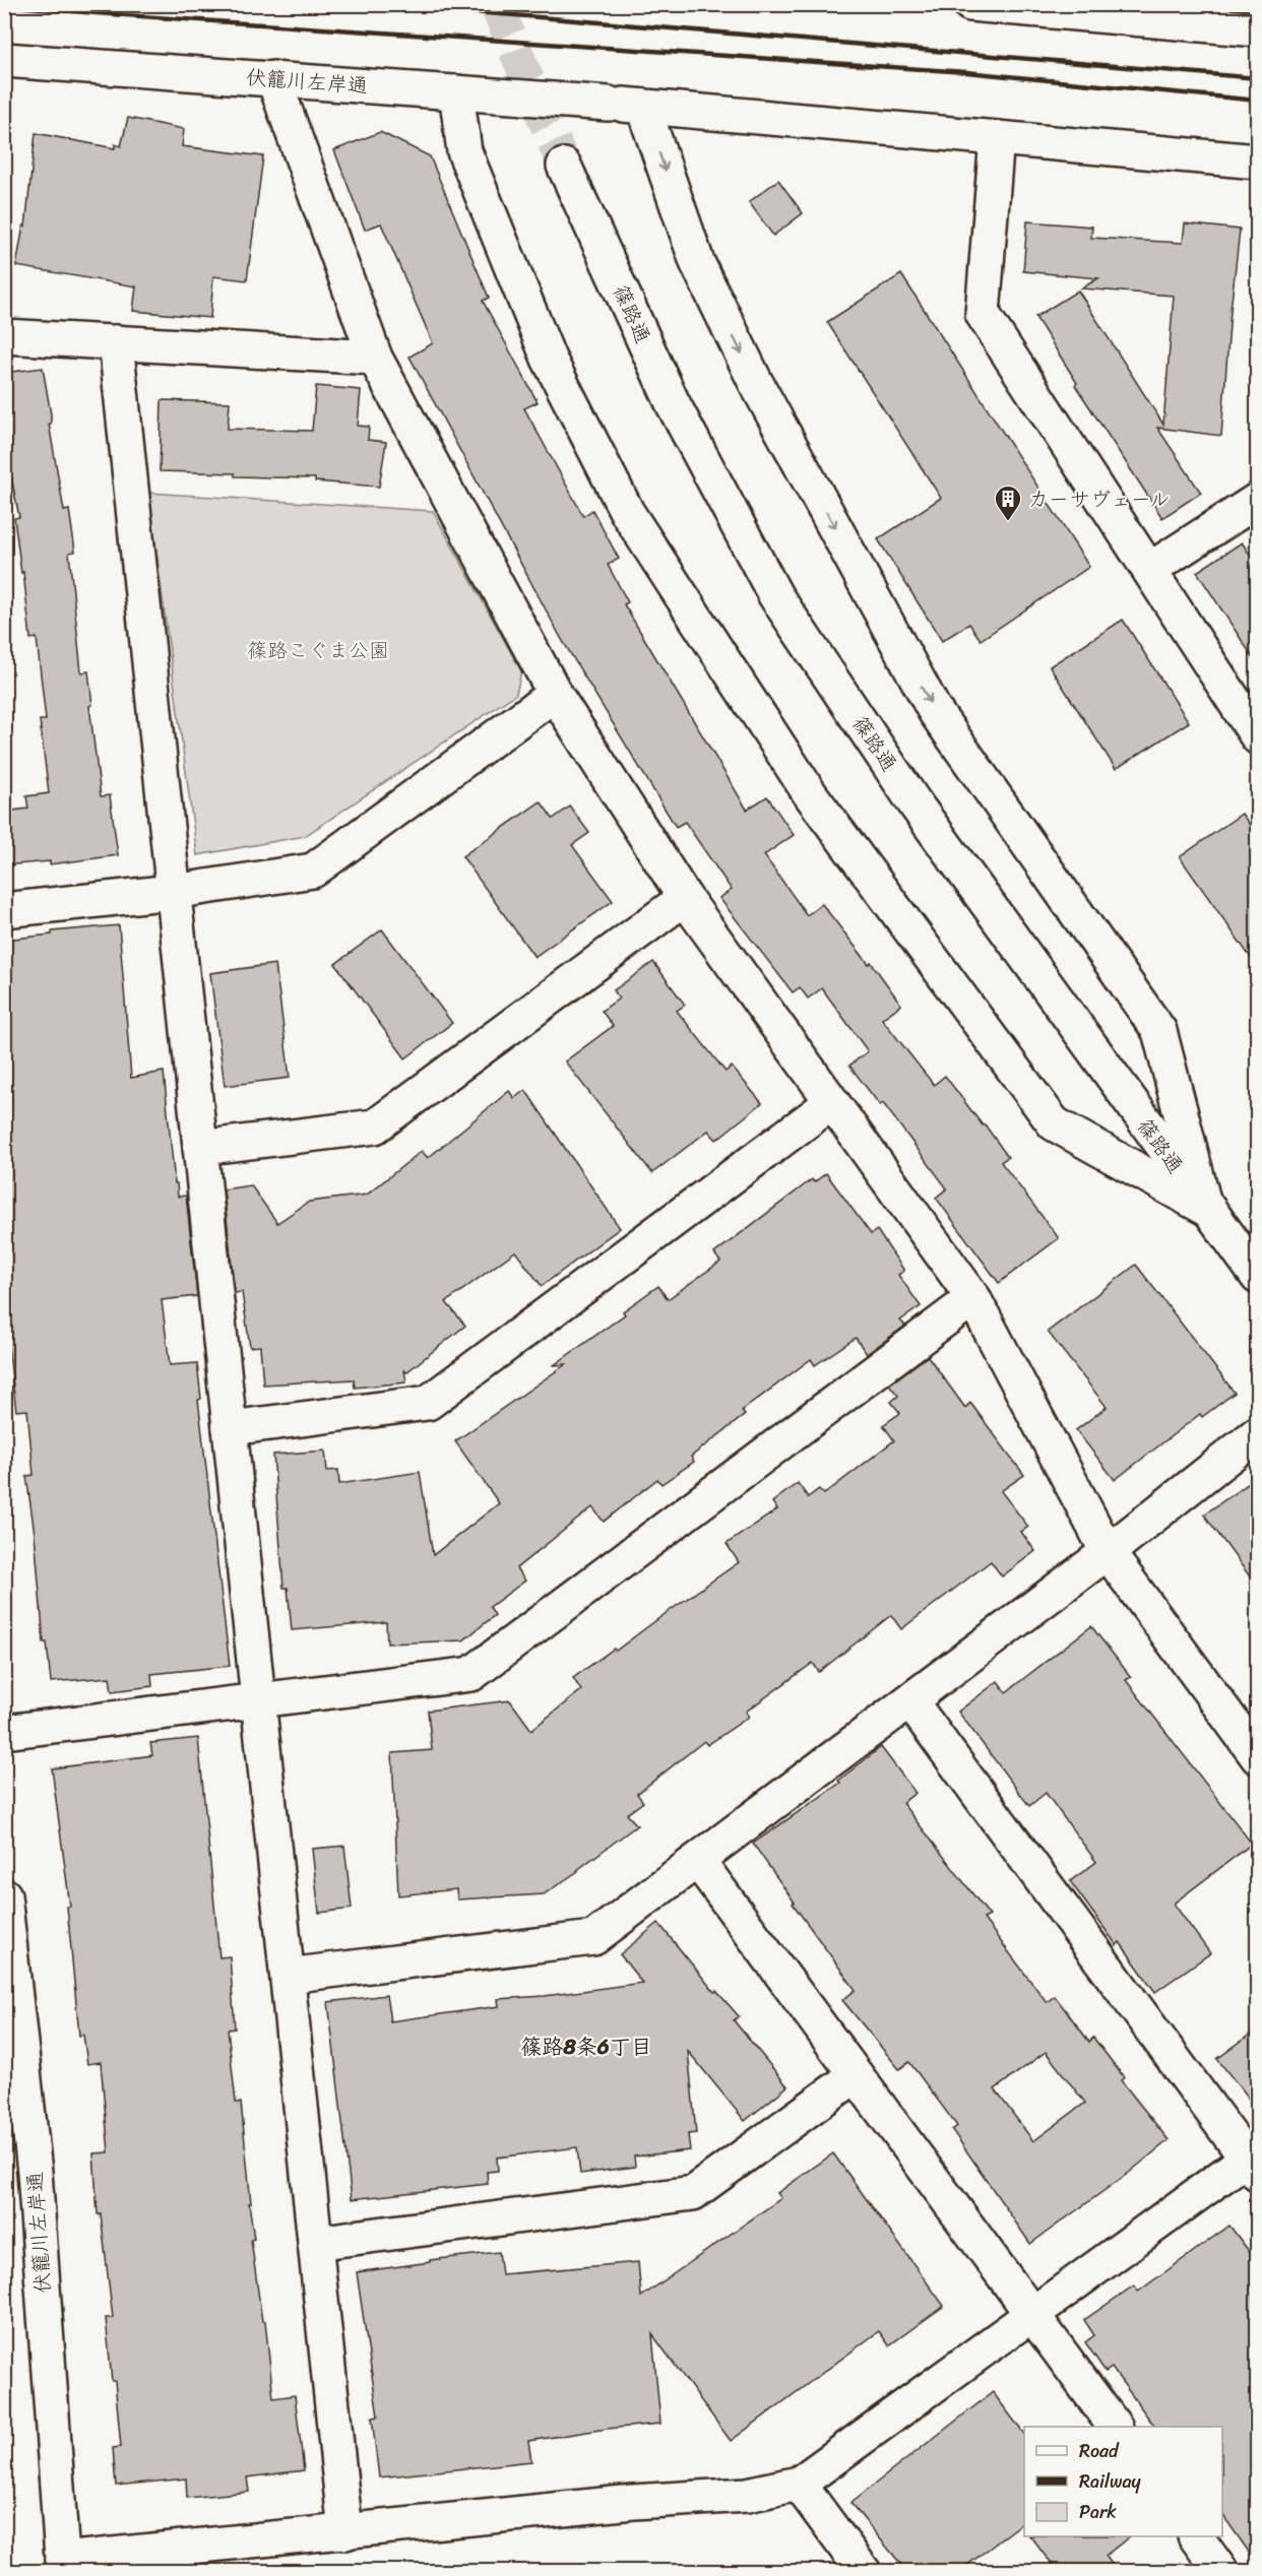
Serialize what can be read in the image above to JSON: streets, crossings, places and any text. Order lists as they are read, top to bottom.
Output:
{
  "streets": {
    "street": ["伏籠川左岸通", "篠路通"]
  },
  "districts": ["篠路8条6丁目"],
  "parks": ["篠路こぐま公園"],
  "places": {
    "building": ["カーサヴェール"]
  },
  "legend": ["Road", "Railway", "Park"]
}
